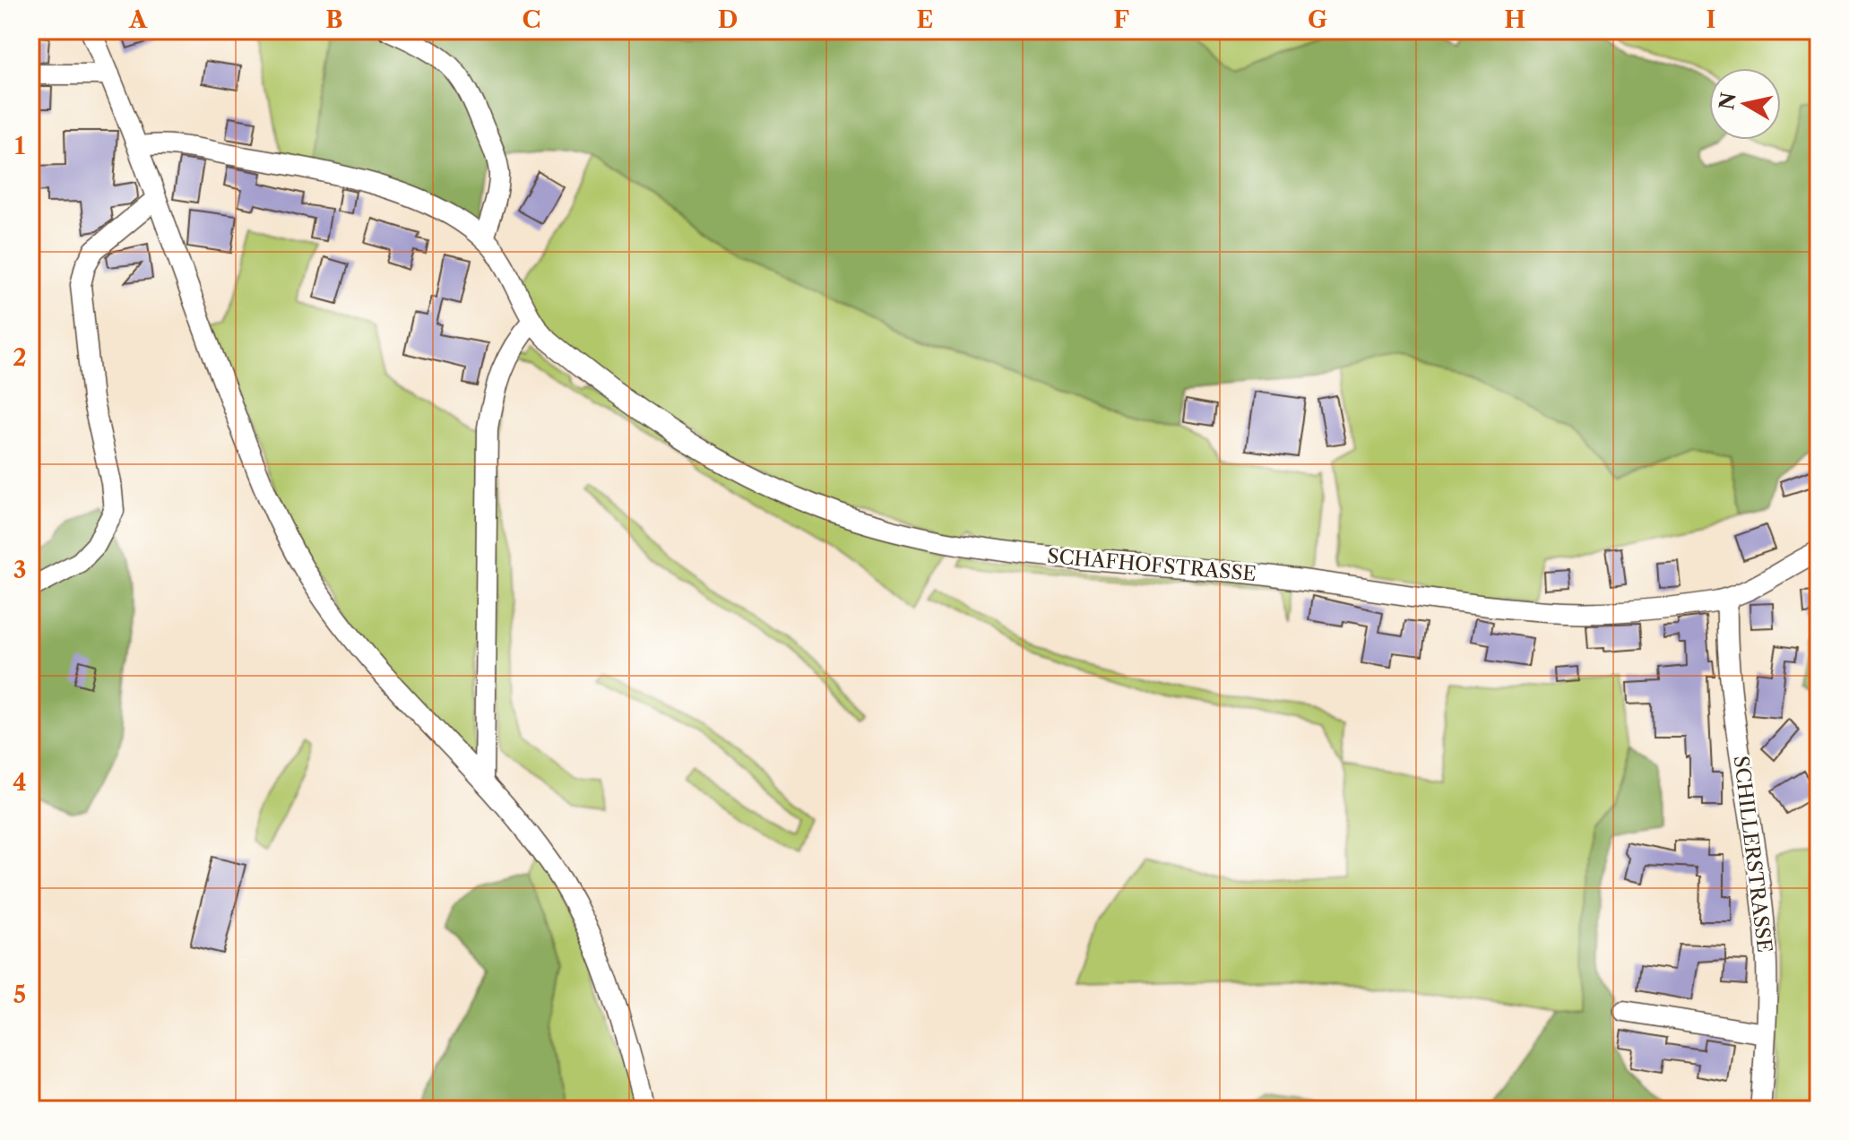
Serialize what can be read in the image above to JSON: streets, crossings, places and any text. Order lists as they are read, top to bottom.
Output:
{
  "streets": {
    "street": ["SCHAFHOFSTRASSE", "SCHILLERSTRASSE"]
  },
  "crossings": [
    ["SCHAFHOFSTRASSE", "SCHILLERSTRASSE"]
  ],
  "north": "left",
  "grid": {
    "columns": [
      "A",
      "B",
      "C",
      "D",
      "E",
      "F",
      "G",
      "H",
      "I"
    ],
    "rows": [
      "1",
      "2",
      "3",
      "4",
      "5"
    ]
  }
}
